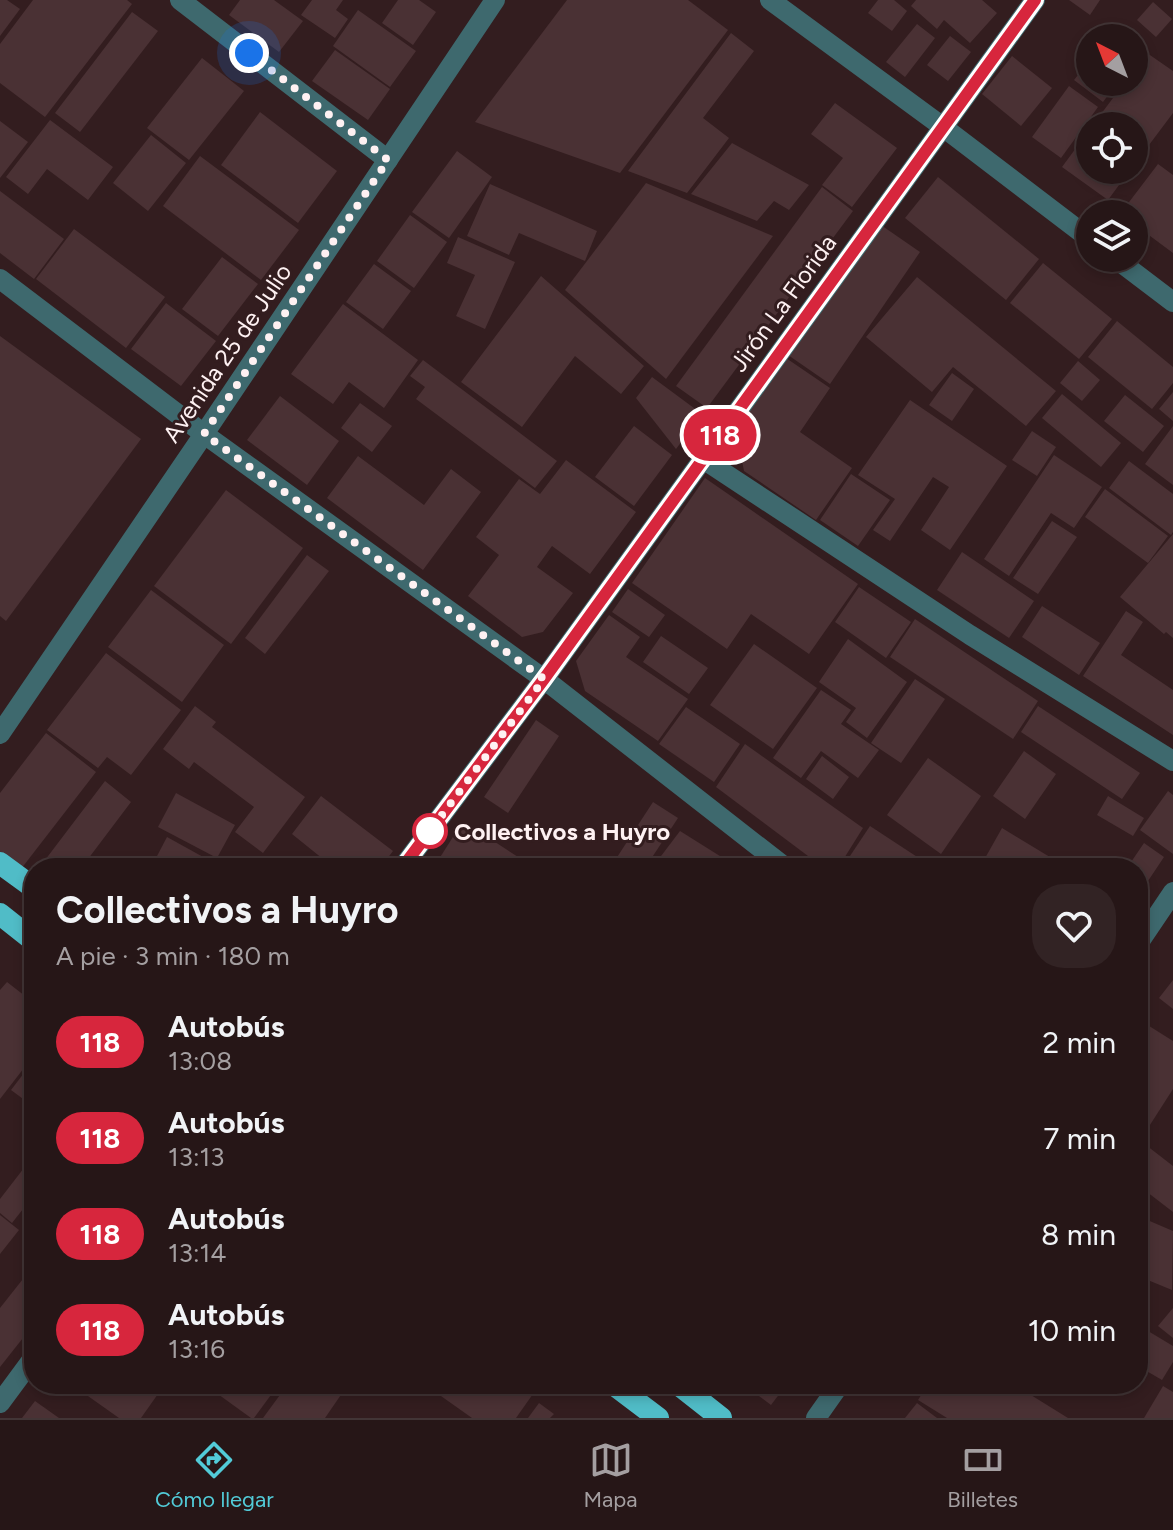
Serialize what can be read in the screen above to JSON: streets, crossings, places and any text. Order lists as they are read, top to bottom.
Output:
{
  "streets": {
    "street": ["Jirón La Florida", "Avenida 25 de Julio"]
  },
  "places": ["Collectivos a Huyro"],
  "lines": ["bus line 118"],
  "north": "top left",
  "page": {
    "on_map": "118",
    "heading": ["Collectivos a Huyro", "A pie · 3 min · 180 m"],
    "list": [
      {
        "mark": "118",
        "name": "Autobús",
        "note": "13:08",
        "value": "2 min"
      },
      {
        "mark": "118",
        "name": "Autobús",
        "note": "13:13",
        "value": "7 min"
      },
      {
        "mark": "118",
        "name": "Autobús",
        "note": "13:14",
        "value": "8 min"
      },
      {
        "mark": "118",
        "name": "Autobús",
        "note": "13:16",
        "value": "10 min"
      }
    ],
    "tabs": ["Cómo llegar", "Mapa", "Billetes"]
  }
}
